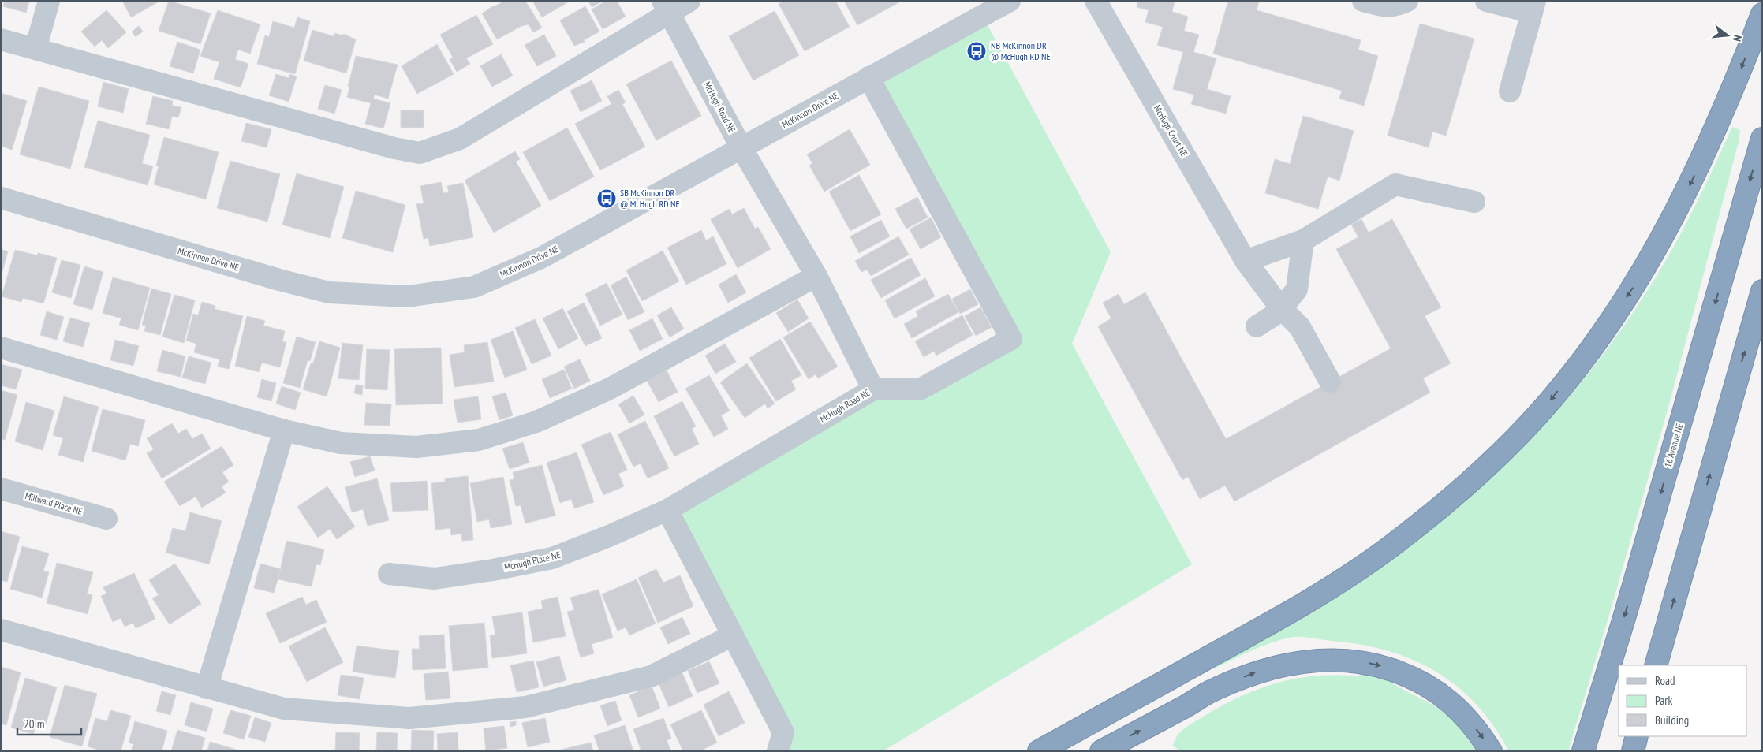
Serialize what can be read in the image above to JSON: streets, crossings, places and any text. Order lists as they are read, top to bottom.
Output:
{
  "streets": {
    "highway": ["16 Avenue NE"],
    "street": [
      "McHugh Road NE",
      "McKinnon Drive NE",
      "McHugh Court NE",
      "Millward Place NE",
      "McHugh Place NE"
    ]
  },
  "crossings": [
    ["McHugh Road NE", "McKinnon Drive NE"],
    ["McHugh Road NE", "McHugh Place NE"]
  ],
  "places": {
    "bus stop": ["NB McKinnon DR @ McHugh RD NE", "SB McKinnon DR @ McHugh RD NE"]
  },
  "legend": ["Road", "Park", "Building"],
  "scale_bar": "20 m",
  "north": "right"
}
